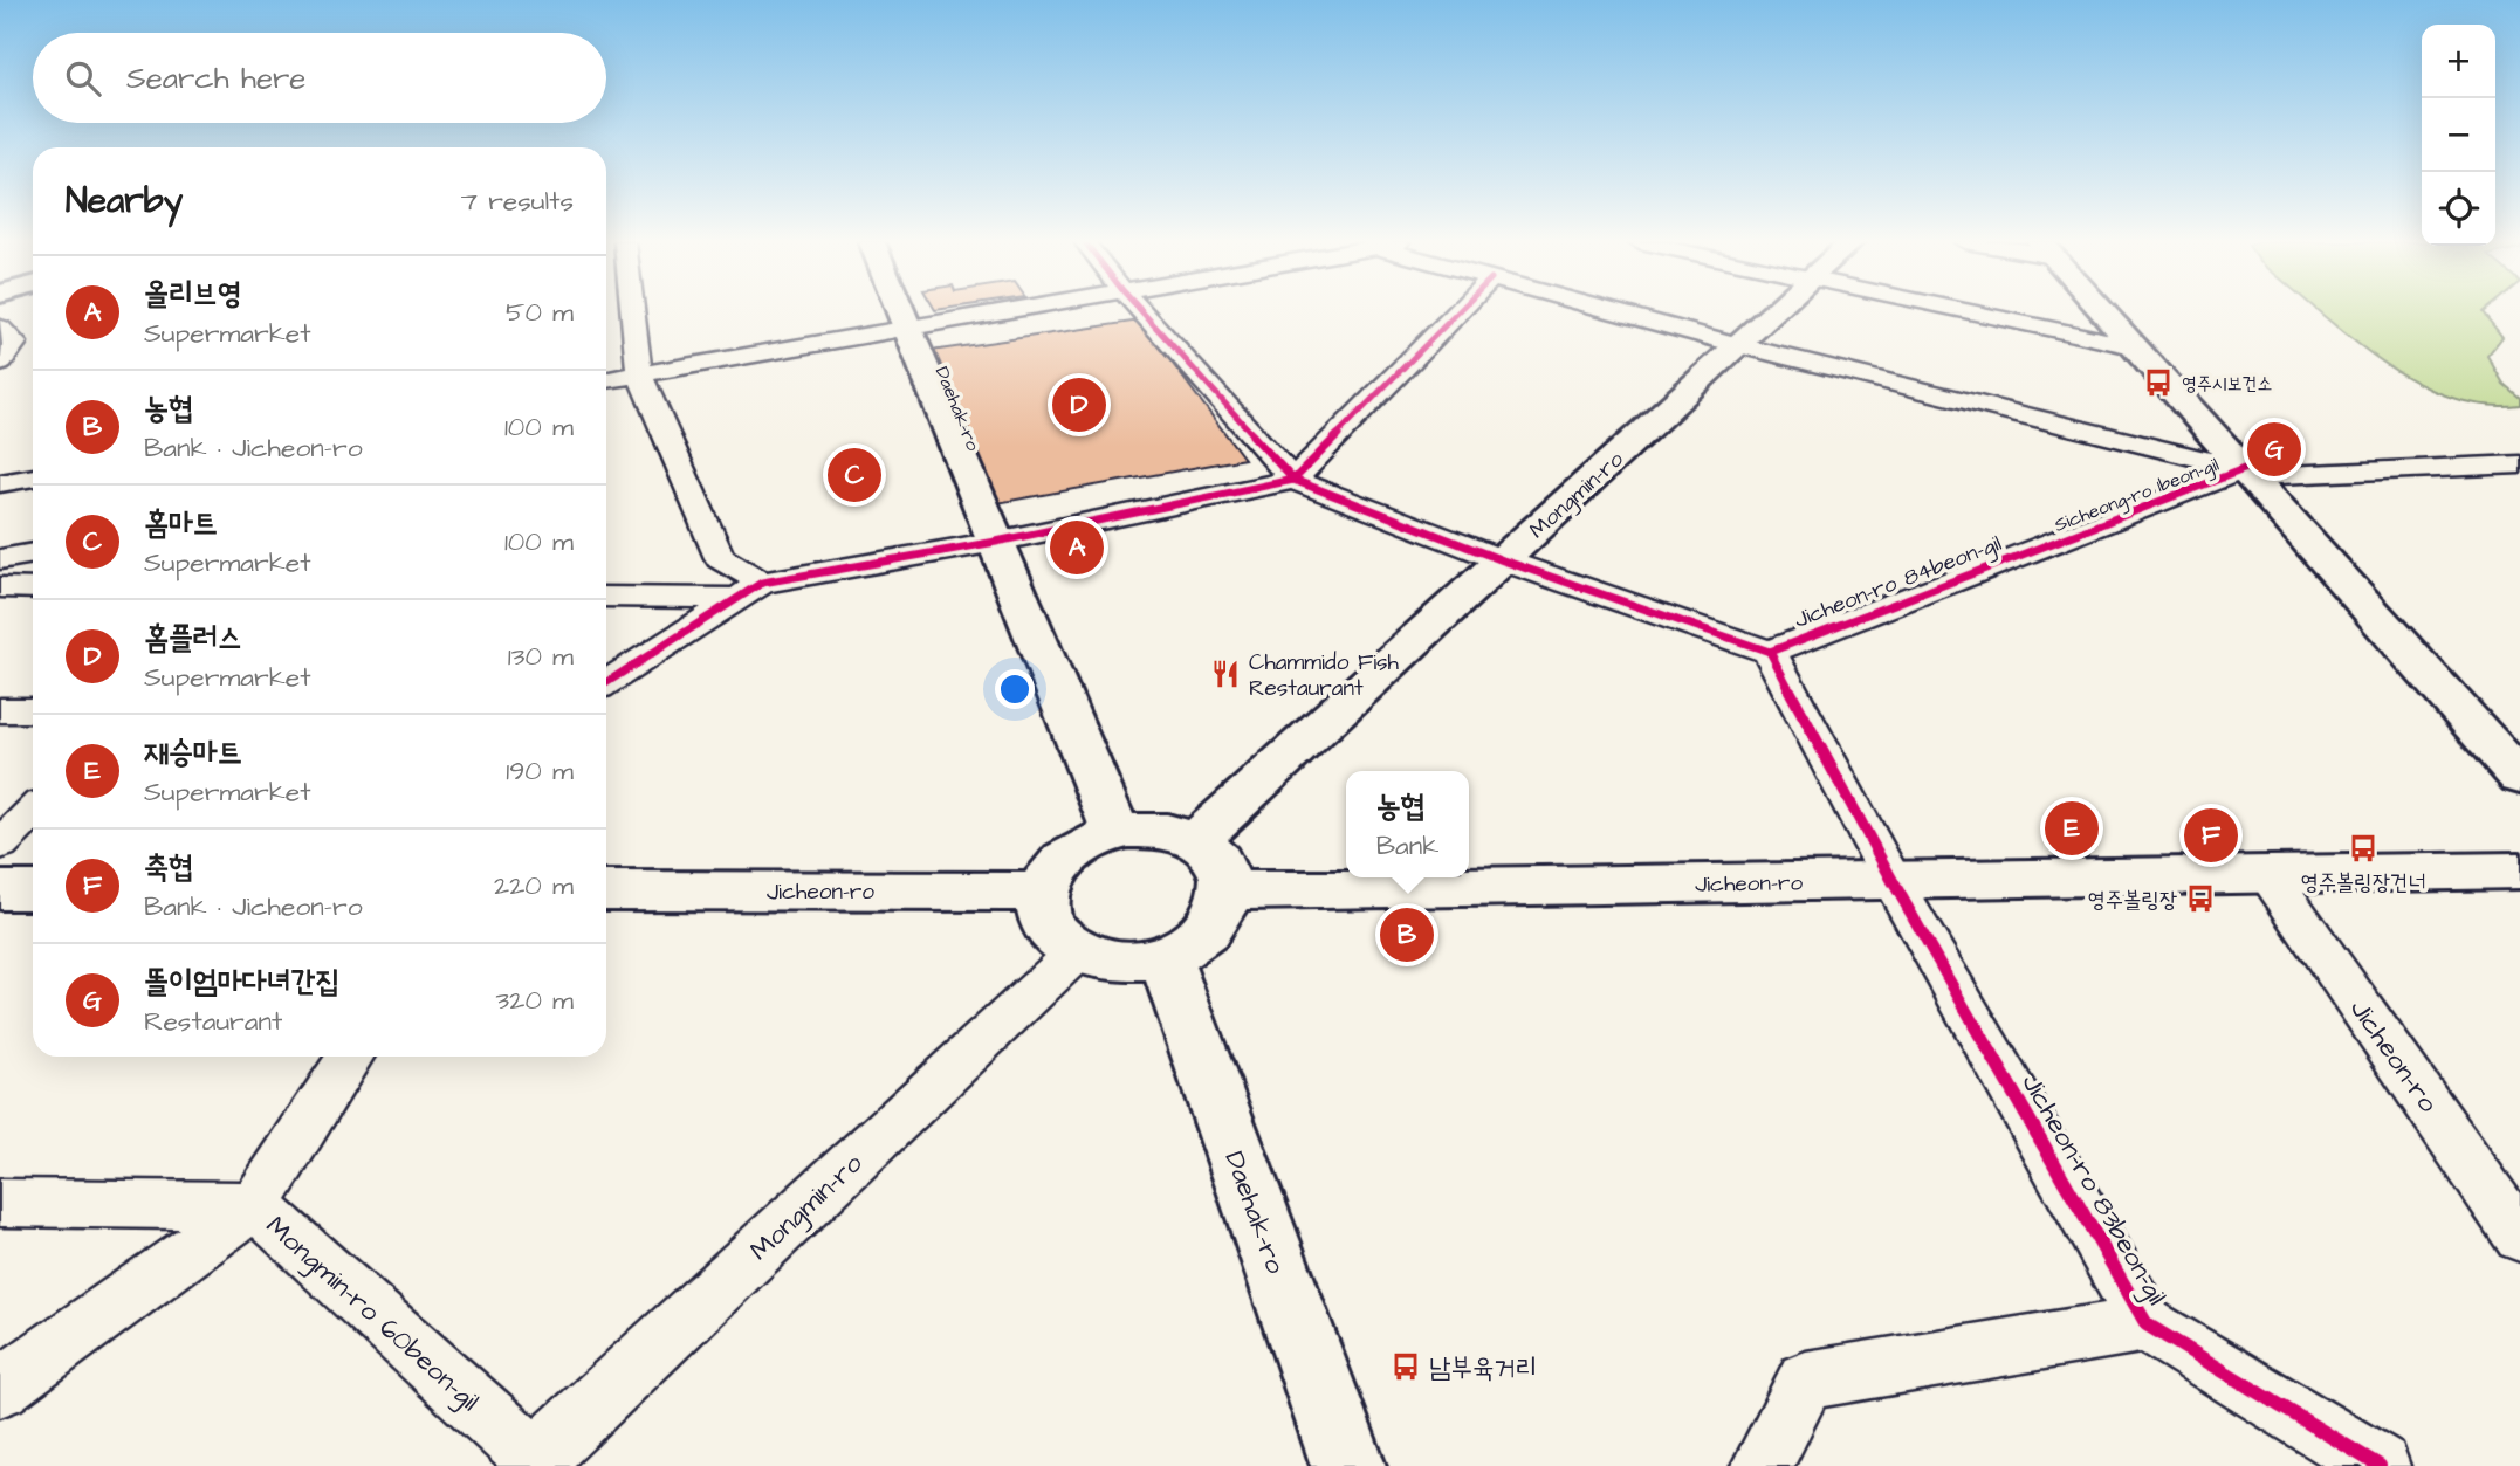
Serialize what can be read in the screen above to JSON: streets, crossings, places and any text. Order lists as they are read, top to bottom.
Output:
{
  "streets": {
    "main road": [
      "Daehak-ro",
      "Mongmin-ro",
      "Sicheong-ro 1beon-gil",
      "Jicheon-ro"
    ],
    "street": ["Jicheon-ro 84beon-gil", "Jicheon-ro 83beon-gil", "Mongmin-ro 60beon-gil"]
  },
  "crossings": [
    ["Daehak-ro", "Mongmin-ro"],
    ["Daehak-ro", "Jicheon-ro"],
    ["Mongmin-ro", "Jicheon-ro"],
    ["Mongmin-ro", "Mongmin-ro 60beon-gil"],
    ["Sicheong-ro 1beon-gil", "Jicheon-ro 84beon-gil"],
    ["Jicheon-ro", "Jicheon-ro 83beon-gil"]
  ],
  "places": {
    "bus stop": [
      "영주시보건소",
      "영주볼링장건너",
      "영주볼링장",
      "남부육거리"
    ],
    "restaurant": ["Chammido Fish Restaurant"]
  },
  "page": {
    "map_buttons": ["+", "−"],
    "search": "Search here",
    "heading": ["Nearby", "7 results"],
    "list": [
      {
        "mark": "A",
        "name": "올리브영",
        "note": "Supermarket",
        "value": "50 m"
      },
      {
        "mark": "B",
        "name": "농협",
        "note": "Bank · Jicheon-ro",
        "value": "100 m"
      },
      {
        "mark": "C",
        "name": "홈마트",
        "note": "Supermarket",
        "value": "100 m"
      },
      {
        "mark": "D",
        "name": "홈플러스",
        "note": "Supermarket",
        "value": "130 m"
      },
      {
        "mark": "E",
        "name": "재승마트",
        "note": "Supermarket",
        "value": "190 m"
      },
      {
        "mark": "F",
        "name": "축협",
        "note": "Bank · Jicheon-ro",
        "value": "220 m"
      },
      {
        "mark": "G",
        "name": "똘이엄마다녀간집",
        "note": "Restaurant",
        "value": "320 m"
      }
    ],
    "pins": [
      "D",
      "G",
      "C",
      "A",
      "E",
      "F",
      "B"
    ],
    "popup": ["농협", "Bank"]
  }
}
